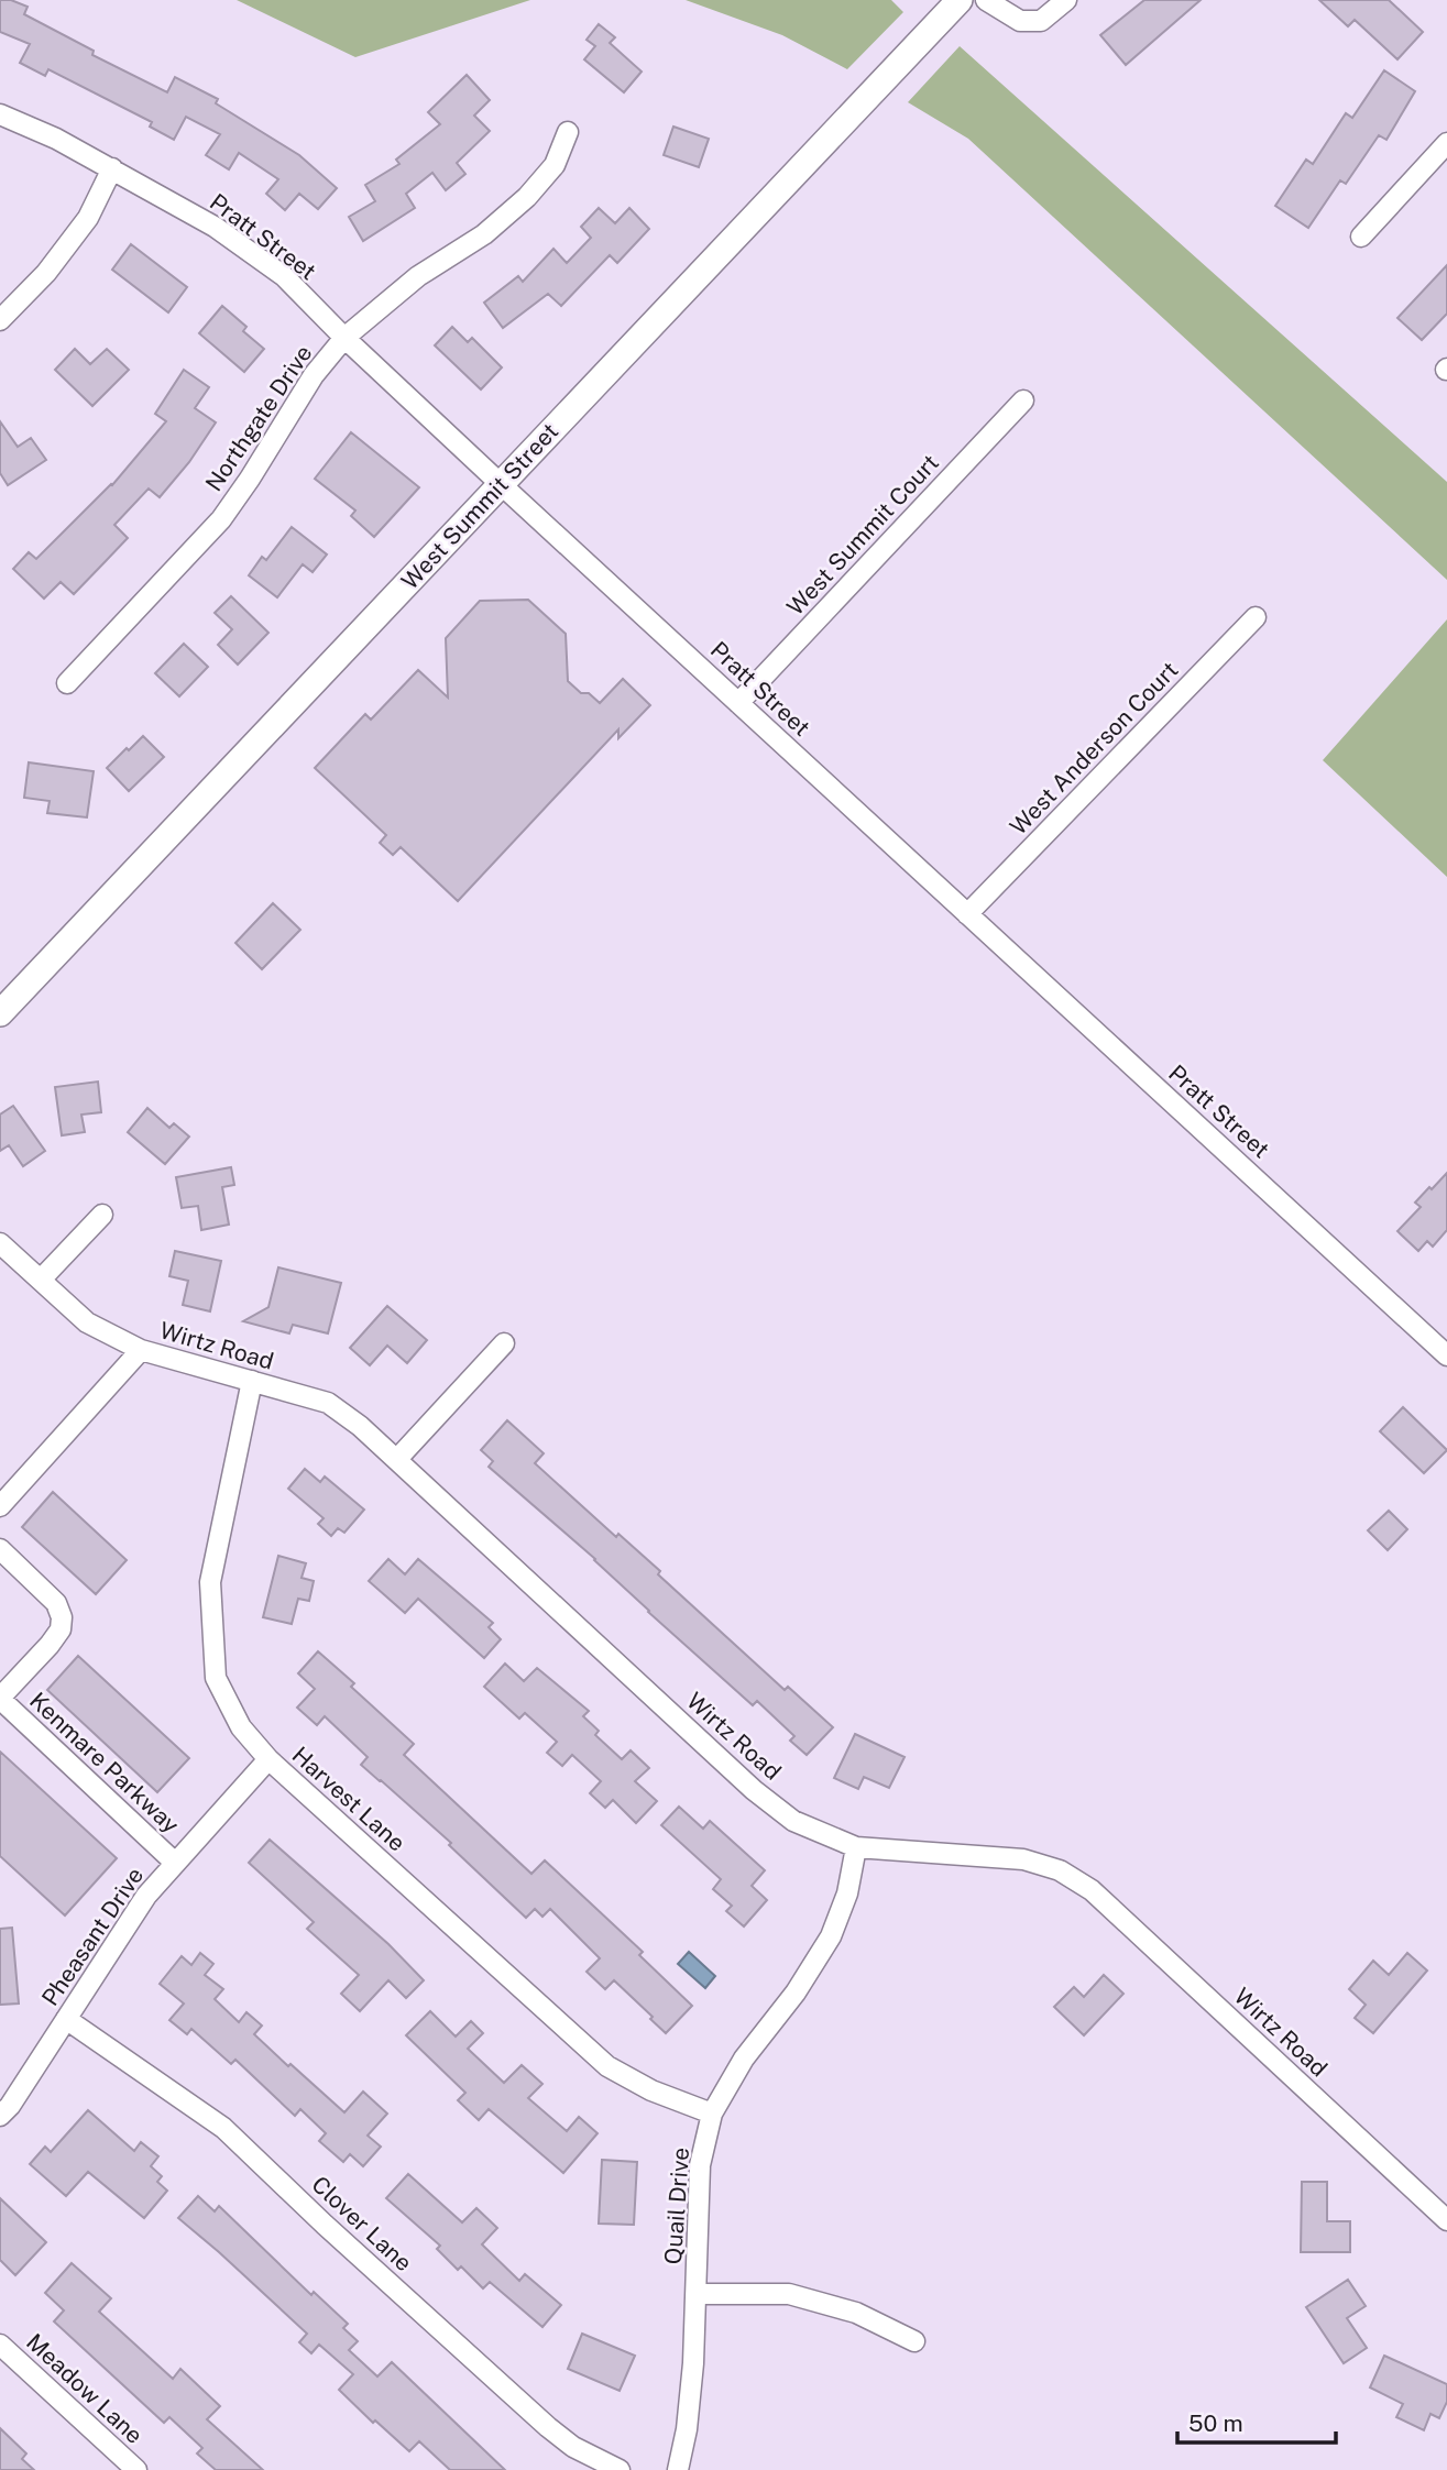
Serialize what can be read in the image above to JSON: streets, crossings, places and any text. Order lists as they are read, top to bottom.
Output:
{
  "streets": {
    "street": [
      "Pratt Street",
      "Northgate Drive",
      "West Summit Street",
      "West Summit Court",
      "West Anderson Court",
      "Wirtz Road",
      "Kenmare Parkway",
      "Harvest Lane",
      "Pheasant Drive",
      "Quail Drive",
      "Clover Lane",
      "Meadow Lane"
    ]
  },
  "crossings": [
    ["Pratt Street", "Northgate Drive"],
    ["Pratt Street", "West Summit Street"],
    ["Pratt Street", "West Summit Court"],
    ["Pratt Street", "West Anderson Court"],
    ["Wirtz Road", "Harvest Lane"],
    ["Wirtz Road", "Quail Drive"],
    ["Kenmare Parkway", "Pheasant Drive"],
    ["Harvest Lane", "Pheasant Drive"],
    ["Harvest Lane", "Quail Drive"],
    ["Pheasant Drive", "Clover Lane"]
  ],
  "scale_bar": "50 m"
}
